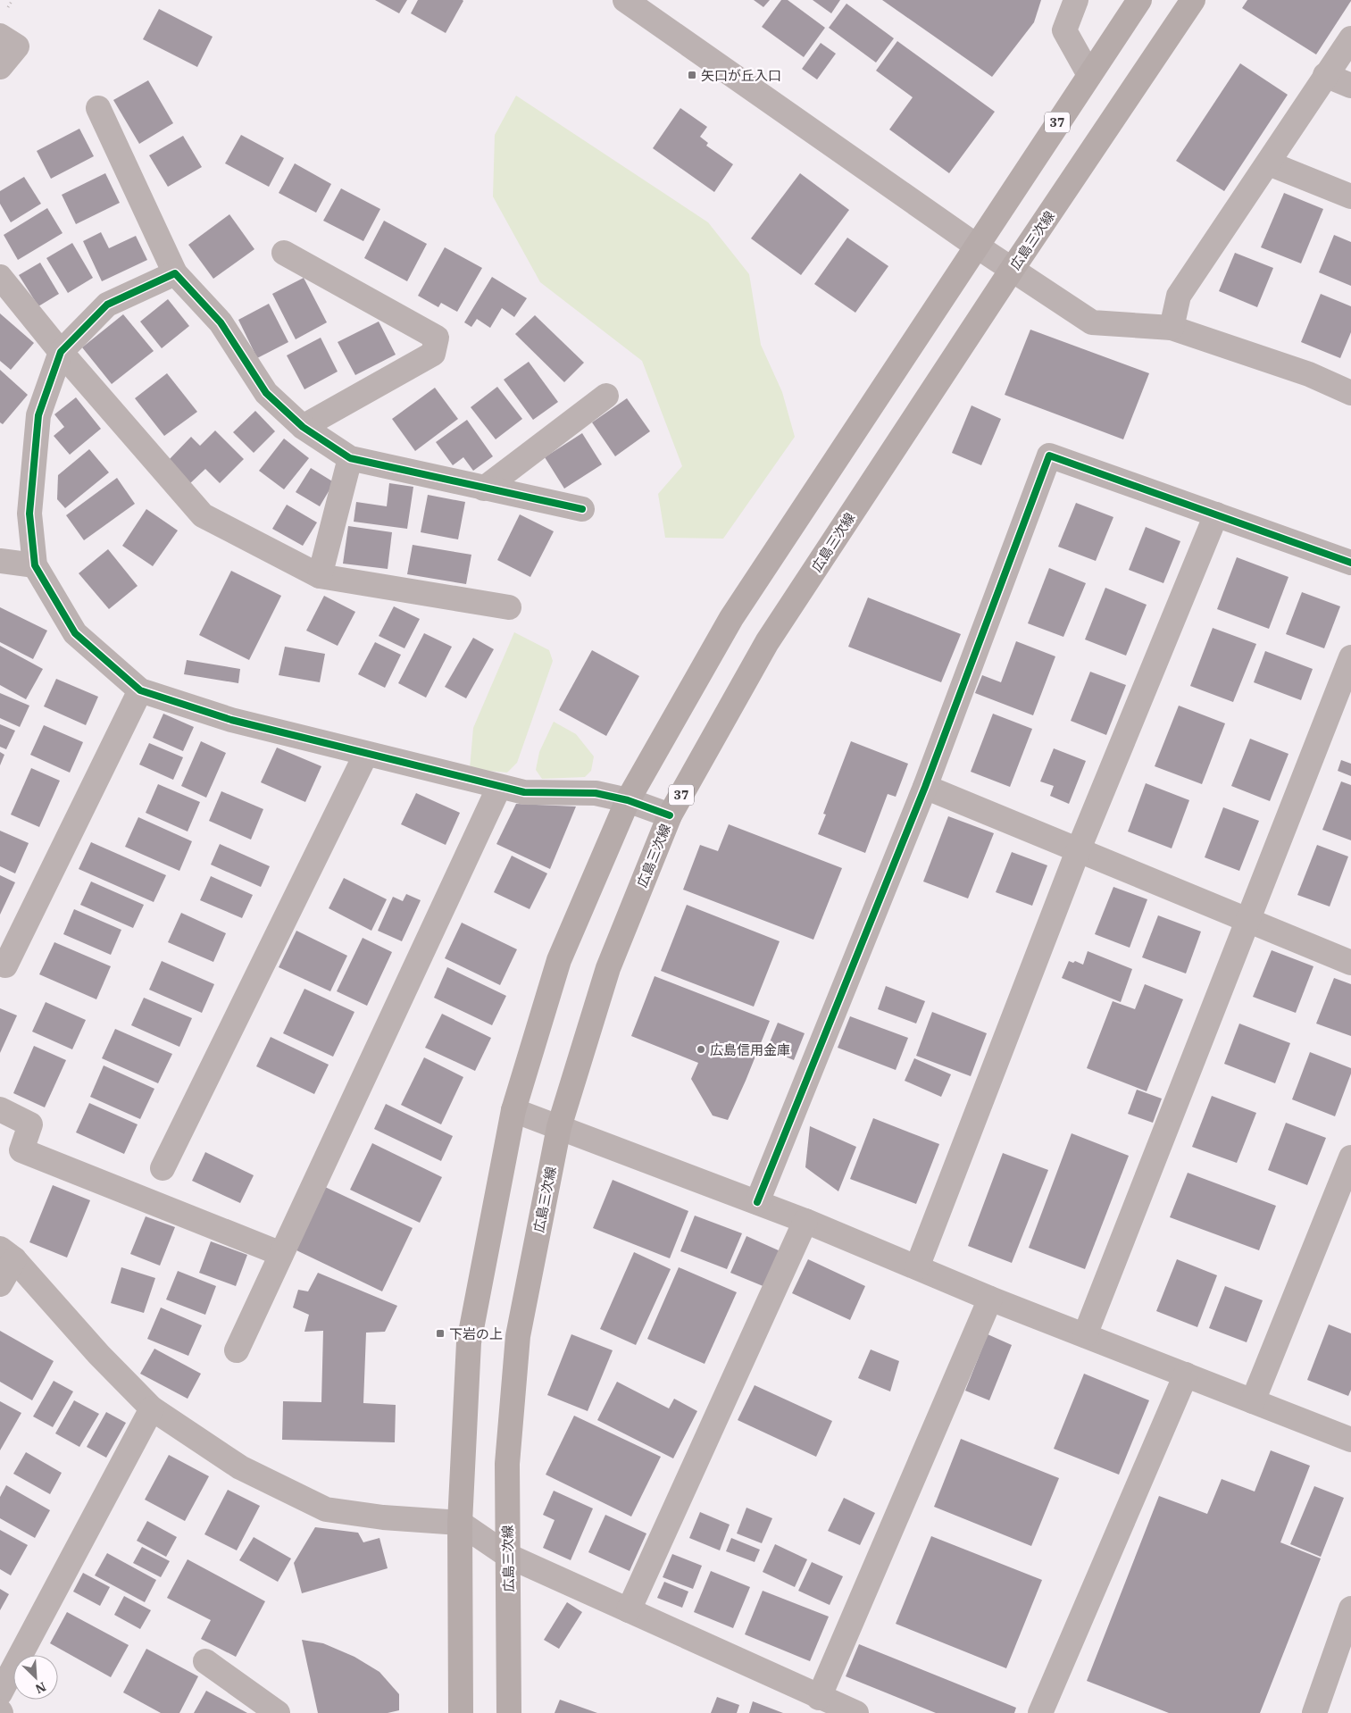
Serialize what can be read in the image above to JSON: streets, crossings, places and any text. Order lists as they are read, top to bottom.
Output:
{
  "streets": {
    "main road": ["37", "広島三次線"]
  },
  "places": {
    "transit": ["矢口が丘入口", "下岩の上"],
    "other": ["広島信用金庫"]
  },
  "north": "bottom right"
}
